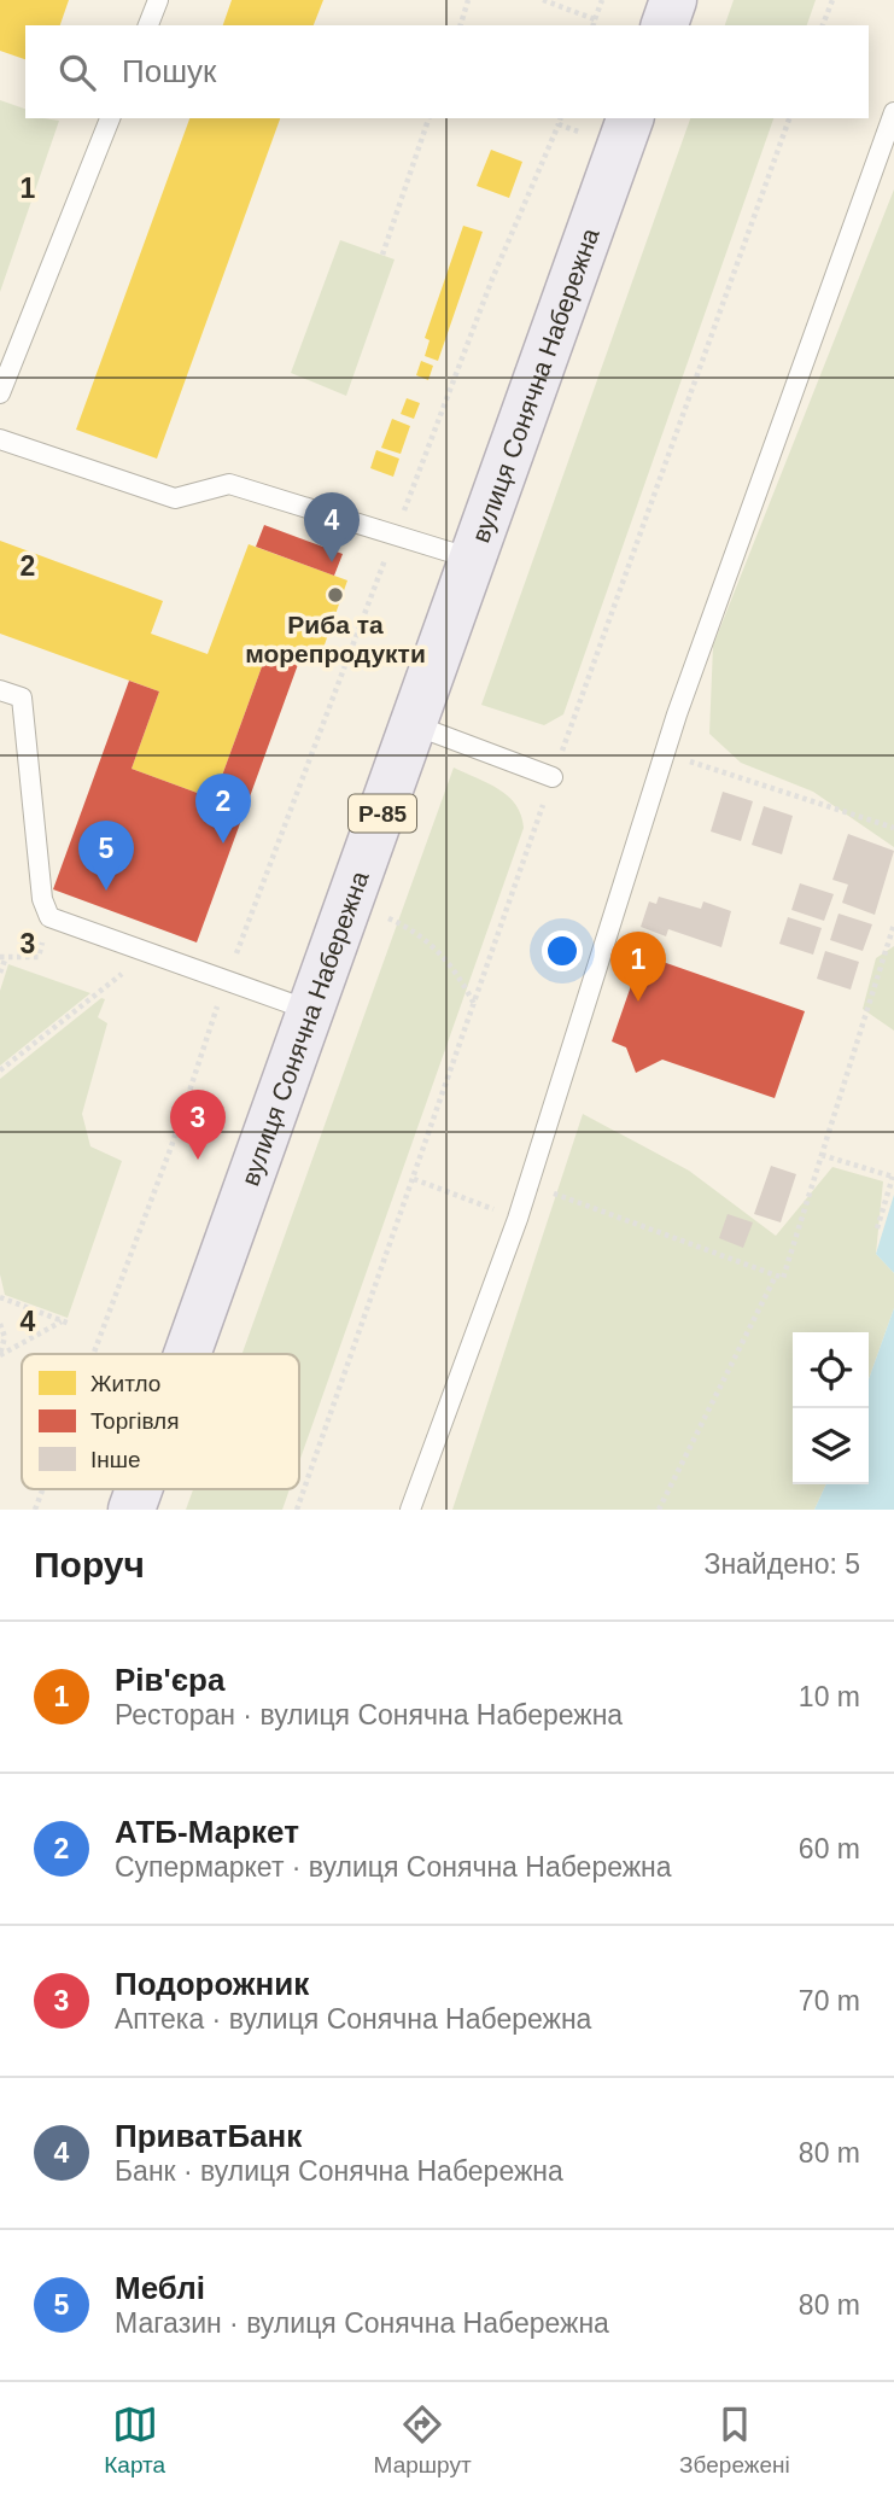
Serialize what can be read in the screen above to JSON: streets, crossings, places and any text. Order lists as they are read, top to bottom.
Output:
{
  "streets": {
    "main road": ["вулиця Сонячна Набережна", "Р-85"]
  },
  "places": ["Риба та морепродукти"],
  "legend": ["Житло", "Торгівля", "Інше"],
  "page": {
    "search": "Пошук",
    "pins": [
      "4",
      "2",
      "5",
      "1",
      "3"
    ],
    "heading": ["Поруч", "Знайдено: 5"],
    "list": [
      {
        "mark": "1",
        "name": "Рів'єра",
        "note": "Ресторан · вулиця Сонячна Набережна",
        "value": "10 m"
      },
      {
        "mark": "2",
        "name": "АТБ-Маркет",
        "note": "Супермаркет · вулиця Сонячна Набережна",
        "value": "60 m"
      },
      {
        "mark": "3",
        "name": "Подорожник",
        "note": "Аптека · вулиця Сонячна Набережна",
        "value": "70 m"
      },
      {
        "mark": "4",
        "name": "ПриватБанк",
        "note": "Банк · вулиця Сонячна Набережна",
        "value": "80 m"
      },
      {
        "mark": "5",
        "name": "Меблі",
        "note": "Магазин · вулиця Сонячна Набережна",
        "value": "80 m"
      }
    ],
    "nav": ["Карта", "Маршрут", "Збережені"]
  },
  "grid": {
    "rows": [
      "1",
      "2",
      "3",
      "4"
    ]
  }
}
